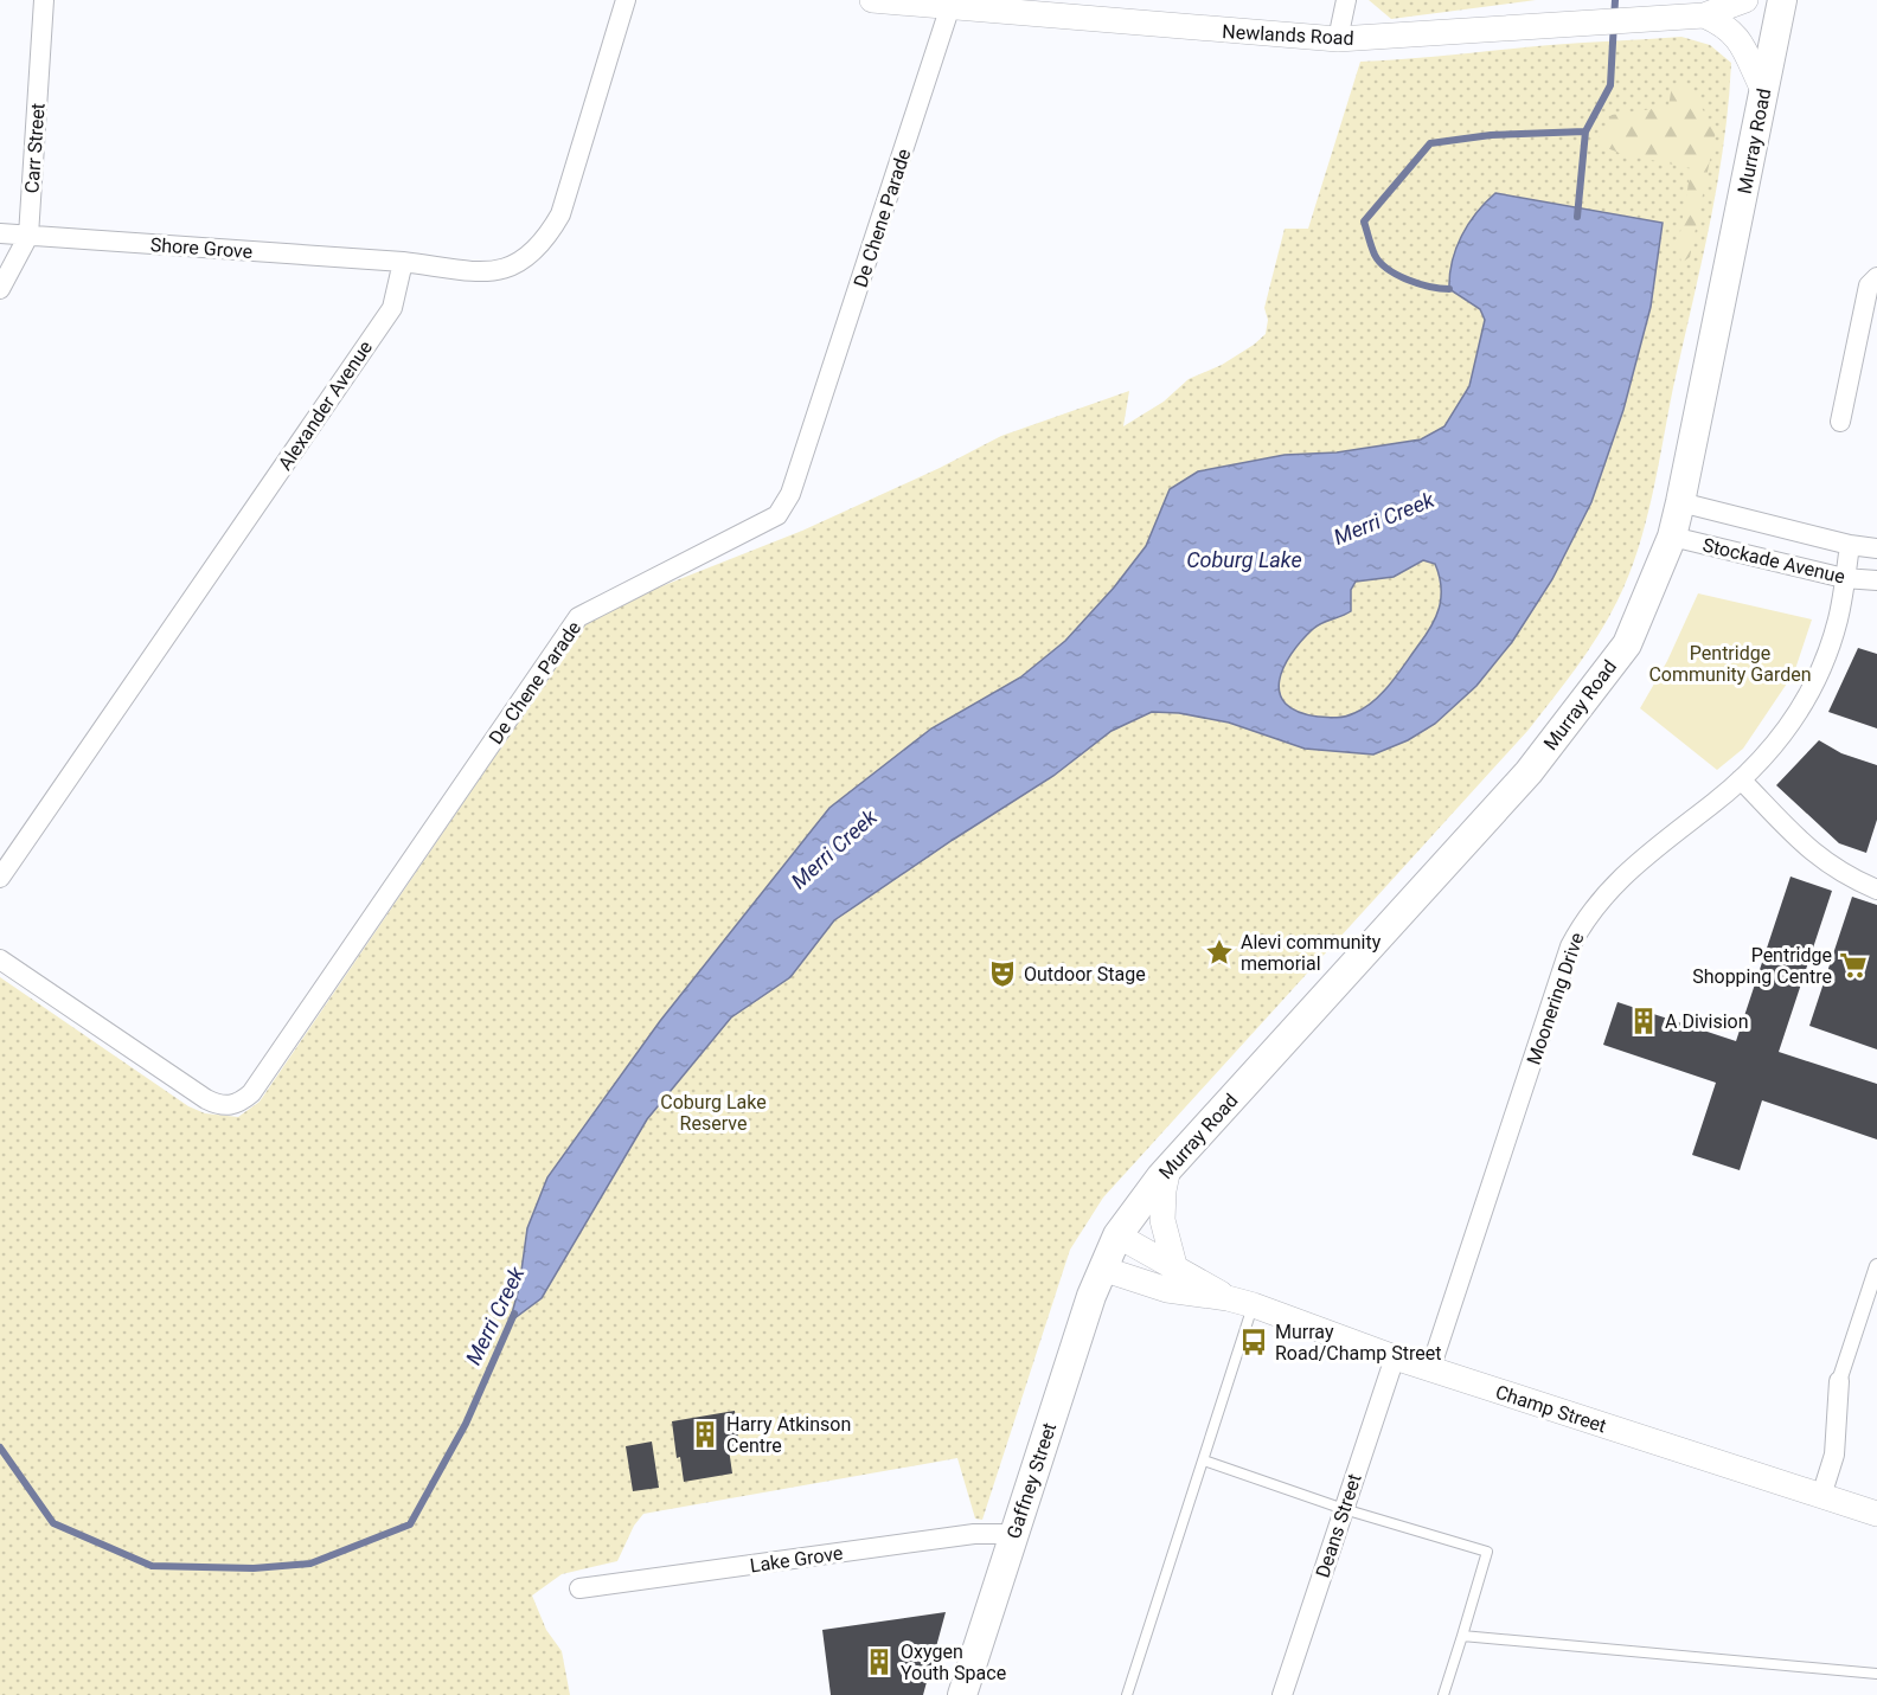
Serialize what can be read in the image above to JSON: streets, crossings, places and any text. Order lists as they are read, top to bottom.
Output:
{
  "streets": {
    "main road": ["Murray Road", "Gaffney Street"],
    "street": [
      "Newlands Road",
      "Carr Street",
      "De Chene Parade",
      "Shore Grove",
      "Alexander Avenue",
      "Stockade Avenue",
      "Moonering Drive",
      "Champ Street",
      "Deans Street",
      "Lake Grove"
    ]
  },
  "crossings": [
    ["Newlands Road", "De Chene Parade"],
    ["Murray Road", "Stockade Avenue"],
    ["Murray Road", "Champ Street"],
    ["Murray Road", "Gaffney Street"],
    ["Carr Street", "Shore Grove"],
    ["Shore Grove", "Alexander Avenue"],
    ["Stockade Avenue", "Moonering Drive"],
    ["Moonering Drive", "Champ Street"],
    ["Champ Street", "Gaffney Street"],
    ["Champ Street", "Deans Street"],
    ["Gaffney Street", "Lake Grove"]
  ],
  "water": ["Merri Creek", "Coburg Lake"],
  "parks": ["Pentridge Community Garden", "Coburg Lake Reserve"],
  "places": {
    "place": ["Alevi community memorial"],
    "supermarket": ["Pentridge Shopping Centre"],
    "theatre": ["Outdoor Stage"],
    "building": ["A Division", "Harry Atkinson Centre", "Oxygen Youth Space"],
    "bus stop": ["Murray Road/Champ Street"]
  }
}
